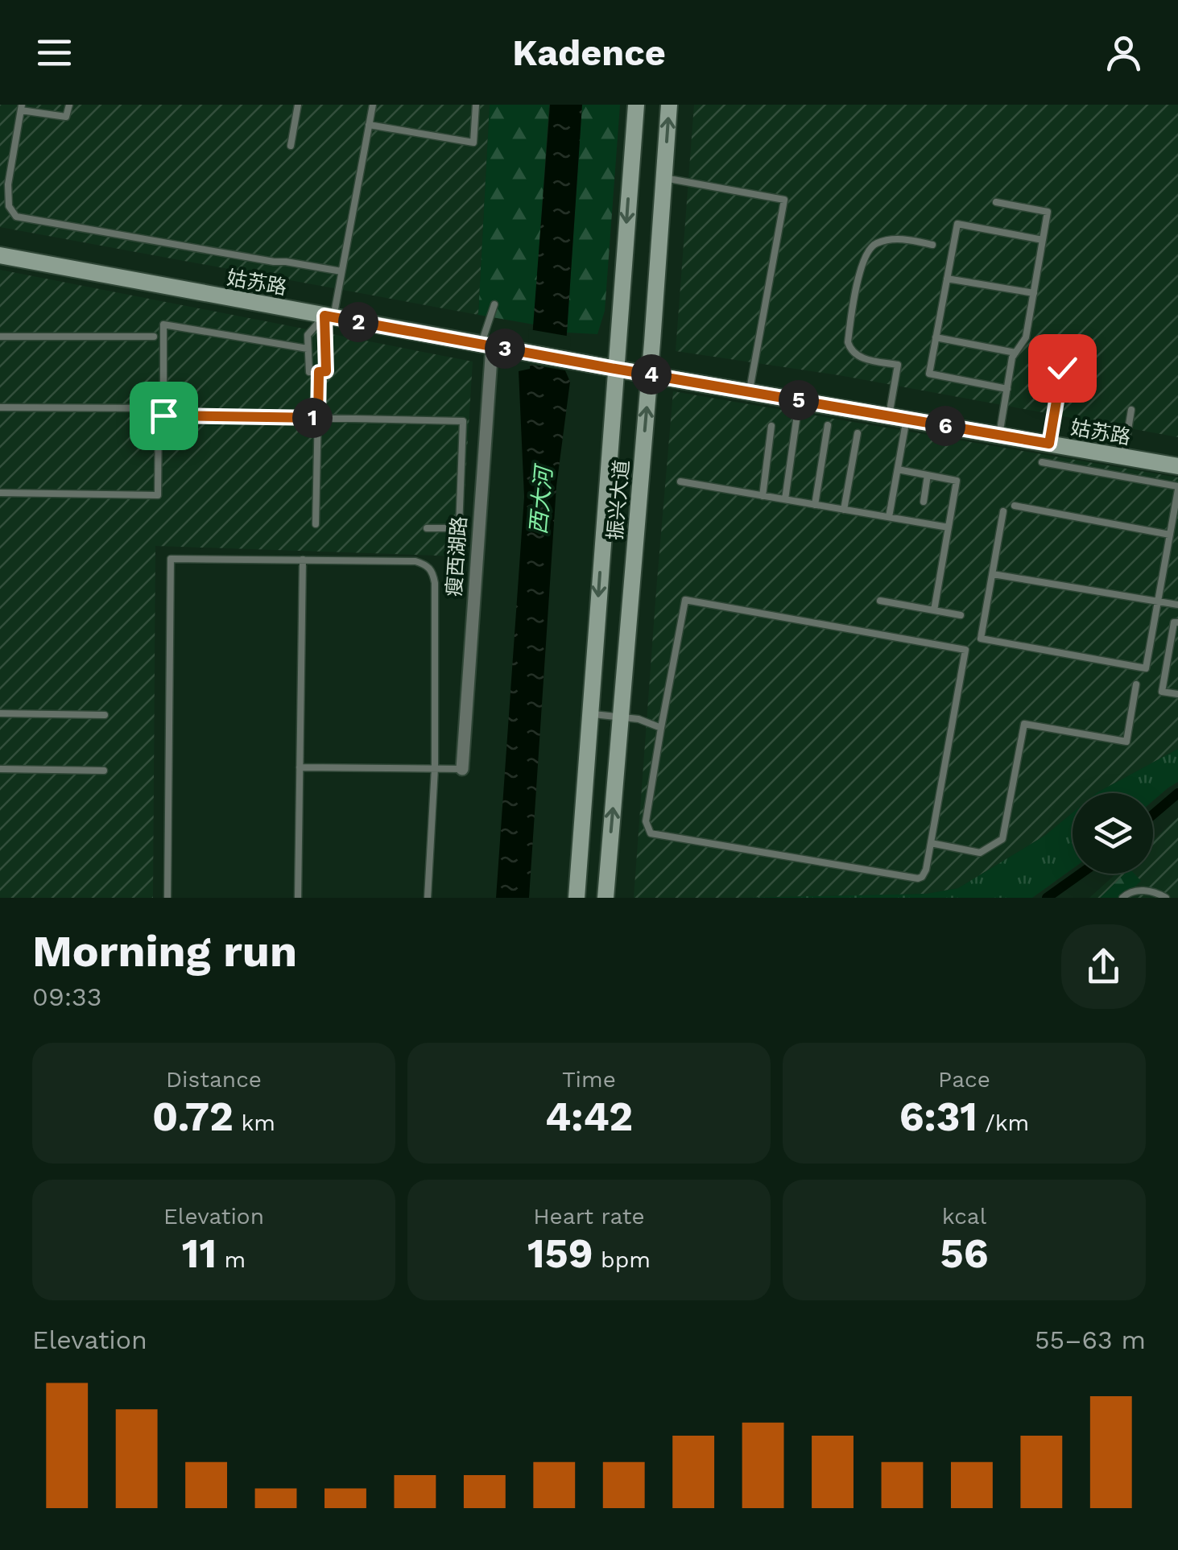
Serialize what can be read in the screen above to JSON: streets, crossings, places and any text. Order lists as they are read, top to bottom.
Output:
{
  "streets": {
    "main road": ["姑苏路", "振兴大道"],
    "street": ["瘦西湖路"]
  },
  "crossings": [
    ["姑苏路", "振兴大道"],
    ["姑苏路", "瘦西湖路"]
  ],
  "water": ["西大河"],
  "page": {
    "header": "Kadence",
    "pins": [
      "2",
      "3",
      "4",
      "5",
      "1",
      "6"
    ],
    "heading": ["Morning run", "09:33"],
    "stats": [
      ["Distance", "0.72 km"],
      ["Time", "4:42"],
      ["Pace", "6:31 /km"],
      ["Elevation", "11 m"],
      ["Heart rate", "159 bpm"],
      ["kcal", "56"]
    ],
    "chart": ["Elevation", "55–63 m"]
  }
}
